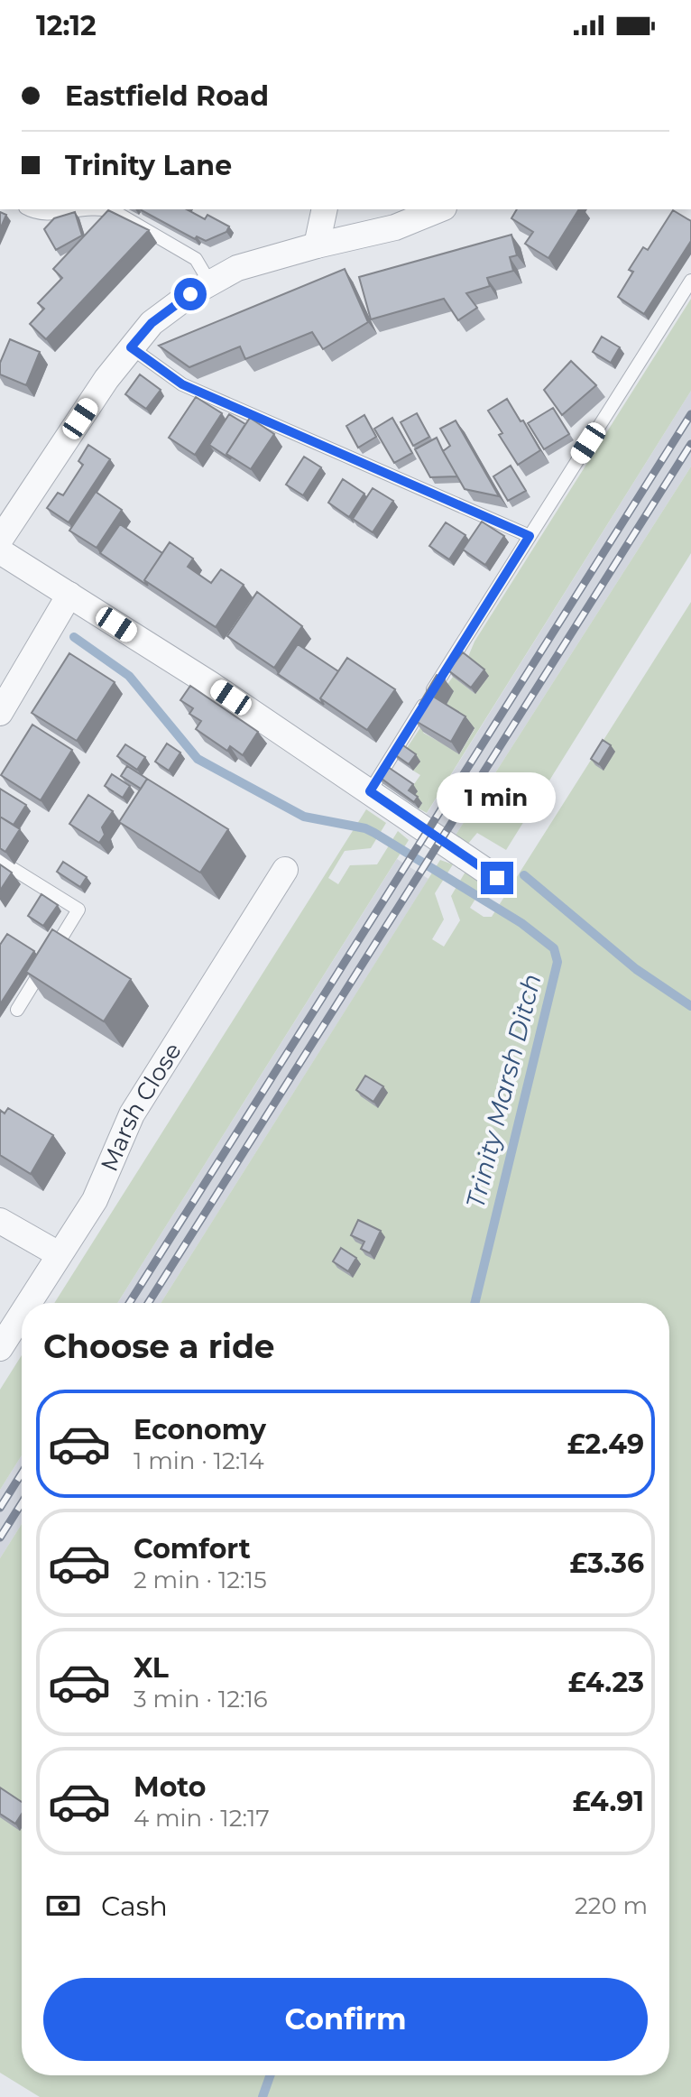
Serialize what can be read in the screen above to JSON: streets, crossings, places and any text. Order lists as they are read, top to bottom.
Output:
{
  "streets": {
    "street": ["Marsh Close"]
  },
  "water": ["Trinity Marsh Ditch"],
  "page": {
    "status": "12:12",
    "banner": ["Eastfield Road", "Trinity Lane"],
    "bubble": "1 min",
    "heading": "Choose a ride",
    "list": [
      {
        "name": "Economy",
        "note": "1 min · 12:14",
        "value": "£2.49"
      },
      {
        "name": "Comfort",
        "note": "2 min · 12:15",
        "value": "£3.36"
      },
      {
        "name": "XL",
        "note": "3 min · 12:16",
        "value": "£4.23"
      },
      {
        "name": "Moto",
        "note": "4 min · 12:17",
        "value": "£4.91"
      }
    ],
    "pay": ["Cash", "220 m"],
    "buttons": "Confirm"
  }
}
